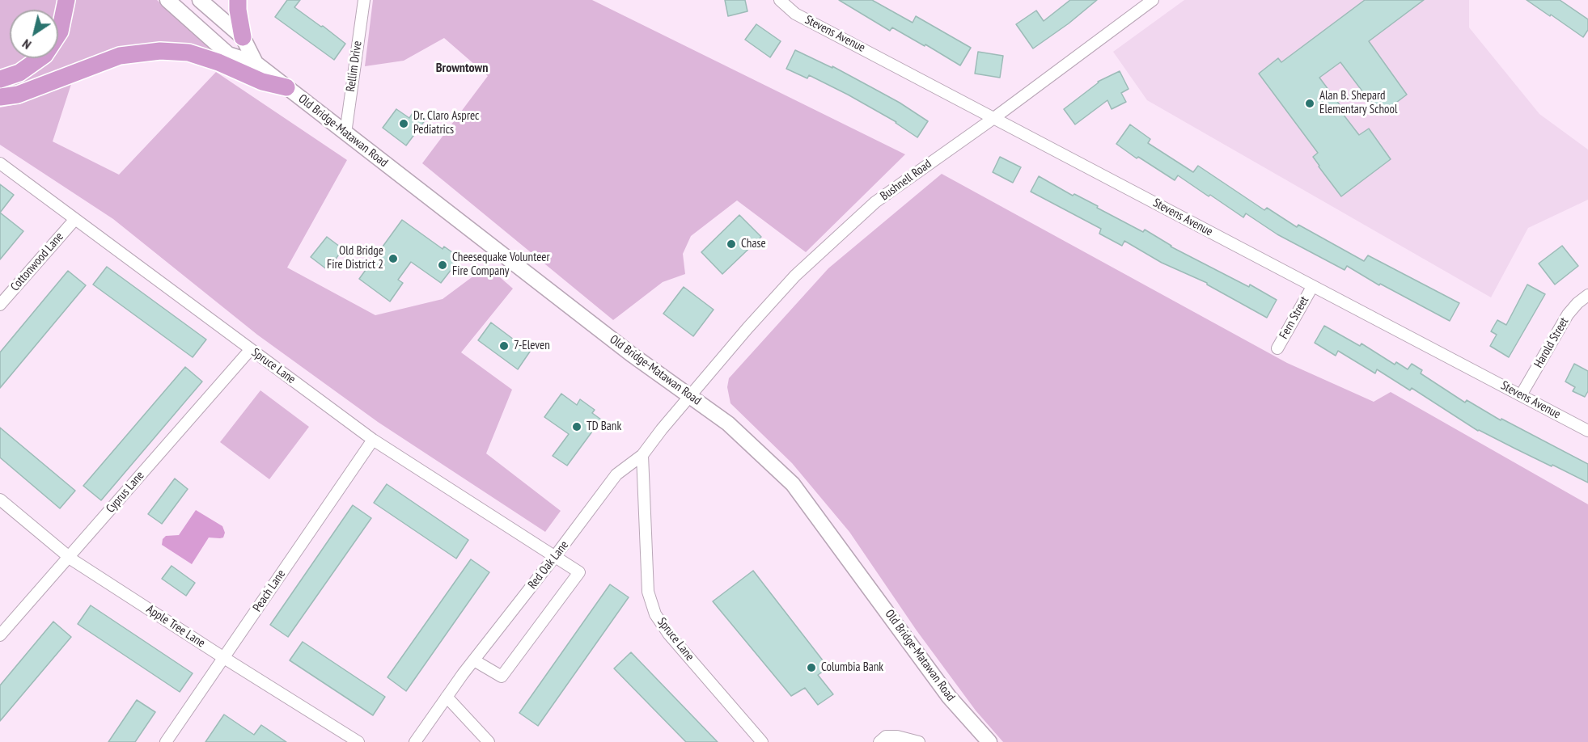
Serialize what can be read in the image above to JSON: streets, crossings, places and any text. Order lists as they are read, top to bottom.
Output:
{
  "streets": {
    "main road": ["Old Bridge-Matawan Road"],
    "street": [
      "Stevens Avenue",
      "Rellim Drive",
      "Bushnell Road",
      "Cottonwood Lane",
      "Fern Street",
      "Harold Street",
      "Spruce Lane",
      "Cyprus Lane",
      "Red Oak Lane",
      "Peach Lane",
      "Apple Tree Lane"
    ]
  },
  "crossings": [
    ["Stevens Avenue", "Bushnell Road"],
    ["Stevens Avenue", "Fern Street"],
    ["Stevens Avenue", "Harold Street"],
    ["Rellim Drive", "Old Bridge-Matawan Road"],
    ["Old Bridge-Matawan Road", "Bushnell Road"],
    ["Old Bridge-Matawan Road", "Red Oak Lane"],
    ["Bushnell Road", "Red Oak Lane"],
    ["Cottonwood Lane", "Spruce Lane"],
    ["Spruce Lane", "Cyprus Lane"],
    ["Spruce Lane", "Red Oak Lane"],
    ["Spruce Lane", "Peach Lane"],
    ["Cyprus Lane", "Apple Tree Lane"],
    ["Peach Lane", "Apple Tree Lane"]
  ],
  "districts": ["Browntown"],
  "places": [
    "Alan B. Shepard Elementary School",
    "Dr. Claro Asprec Pediatrics",
    "Chase",
    "Old Bridge Fire District 2",
    "Cheesequake Volunteer Fire Company",
    "7-Eleven",
    "TD Bank",
    "Columbia Bank"
  ],
  "north": "bottom left"
}
